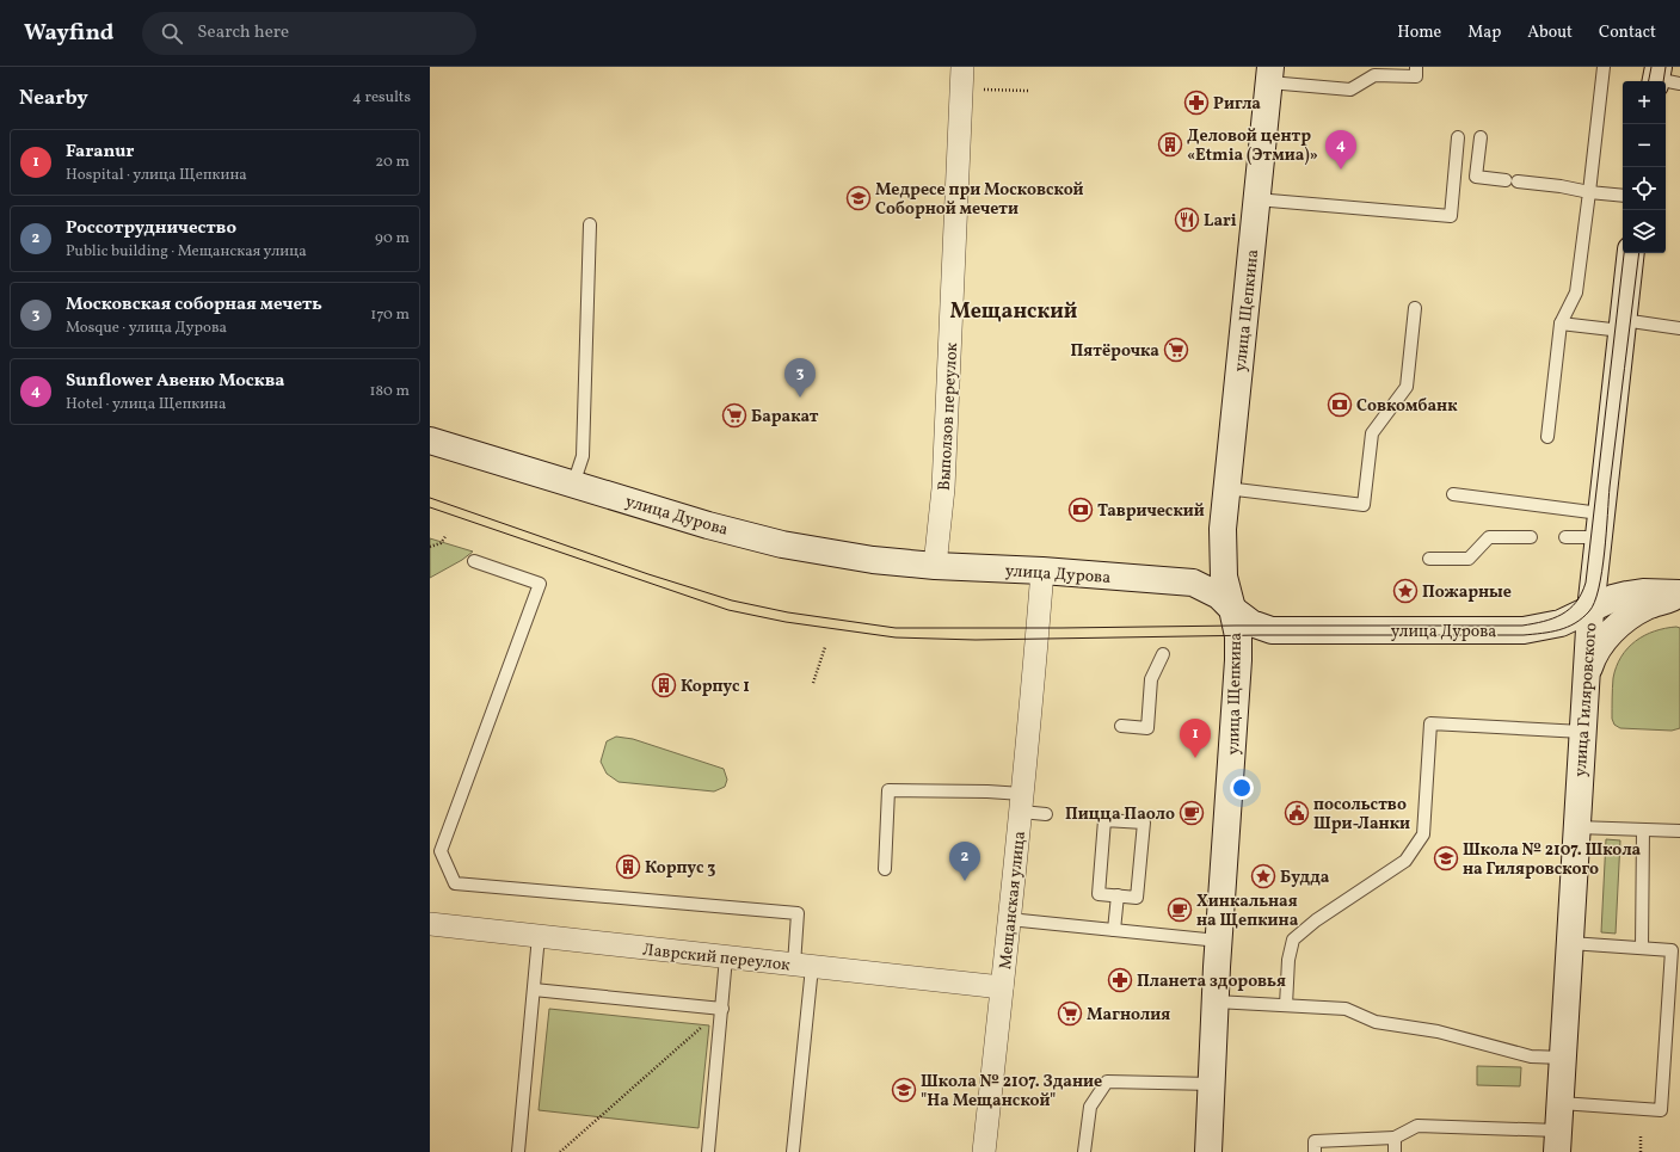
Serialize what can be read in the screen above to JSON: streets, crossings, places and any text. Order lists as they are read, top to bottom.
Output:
{
  "streets": {
    "main road": ["улица Щепкина", "улица Дурова", "улица Гиляровского"],
    "street": ["Выползов переулок", "Мещанская улица", "Лаврский переулок"]
  },
  "crossings": [
    ["улица Щепкина", "улица Дурова"],
    ["Выползов переулок", "улица Дурова"],
    ["улица Дурова", "улица Гиляровского"],
    ["улица Дурова", "Мещанская улица"],
    ["Мещанская улица", "Лаврский переулок"]
  ],
  "districts": ["Мещанский"],
  "places": {
    "pharmacy": ["Ригла", "Планета здоровья"],
    "building": ["Деловой центр «Etmia (Этмиа)»", "Корпус 1", "Корпус 3"],
    "school or university": ["Медресе при Московской Соборной мечети", "Школа № 2107. Школа на Гиляровского", "Школа № 2107. Здание \"На Мещанской\""],
    "restaurant": ["Lari"],
    "supermarket": ["Пятёрочка", "Баракат", "Магнолия"],
    "bank": ["Совкомбанк", "Таврический"],
    "place": ["Пожарные", "Будда"],
    "cafe": ["Пицца Паоло", "Хинкальная на Щепкина"],
    "public building": ["посольство Шри-Ланки"]
  },
  "page": {
    "header": "Wayfind",
    "search": "Search here",
    "nav": [
      "Home",
      "Map",
      "About",
      "Contact"
    ],
    "heading": ["Nearby", "4 results"],
    "map_buttons": ["+", "−"],
    "list": [
      {
        "mark": "1",
        "name": "Faranur",
        "note": "Hospital · улица Щепкина",
        "value": "20 m"
      },
      {
        "mark": "2",
        "name": "Россотрудничество",
        "note": "Public building · Мещанская улица",
        "value": "90 m"
      },
      {
        "mark": "3",
        "name": "Московская соборная мечеть",
        "note": "Mosque · улица Дурова",
        "value": "170 m"
      },
      {
        "mark": "4",
        "name": "Sunflower Авеню Москва",
        "note": "Hotel · улица Щепкина",
        "value": "180 m"
      }
    ],
    "pins": [
      "4",
      "3",
      "1",
      "2"
    ]
  }
}
